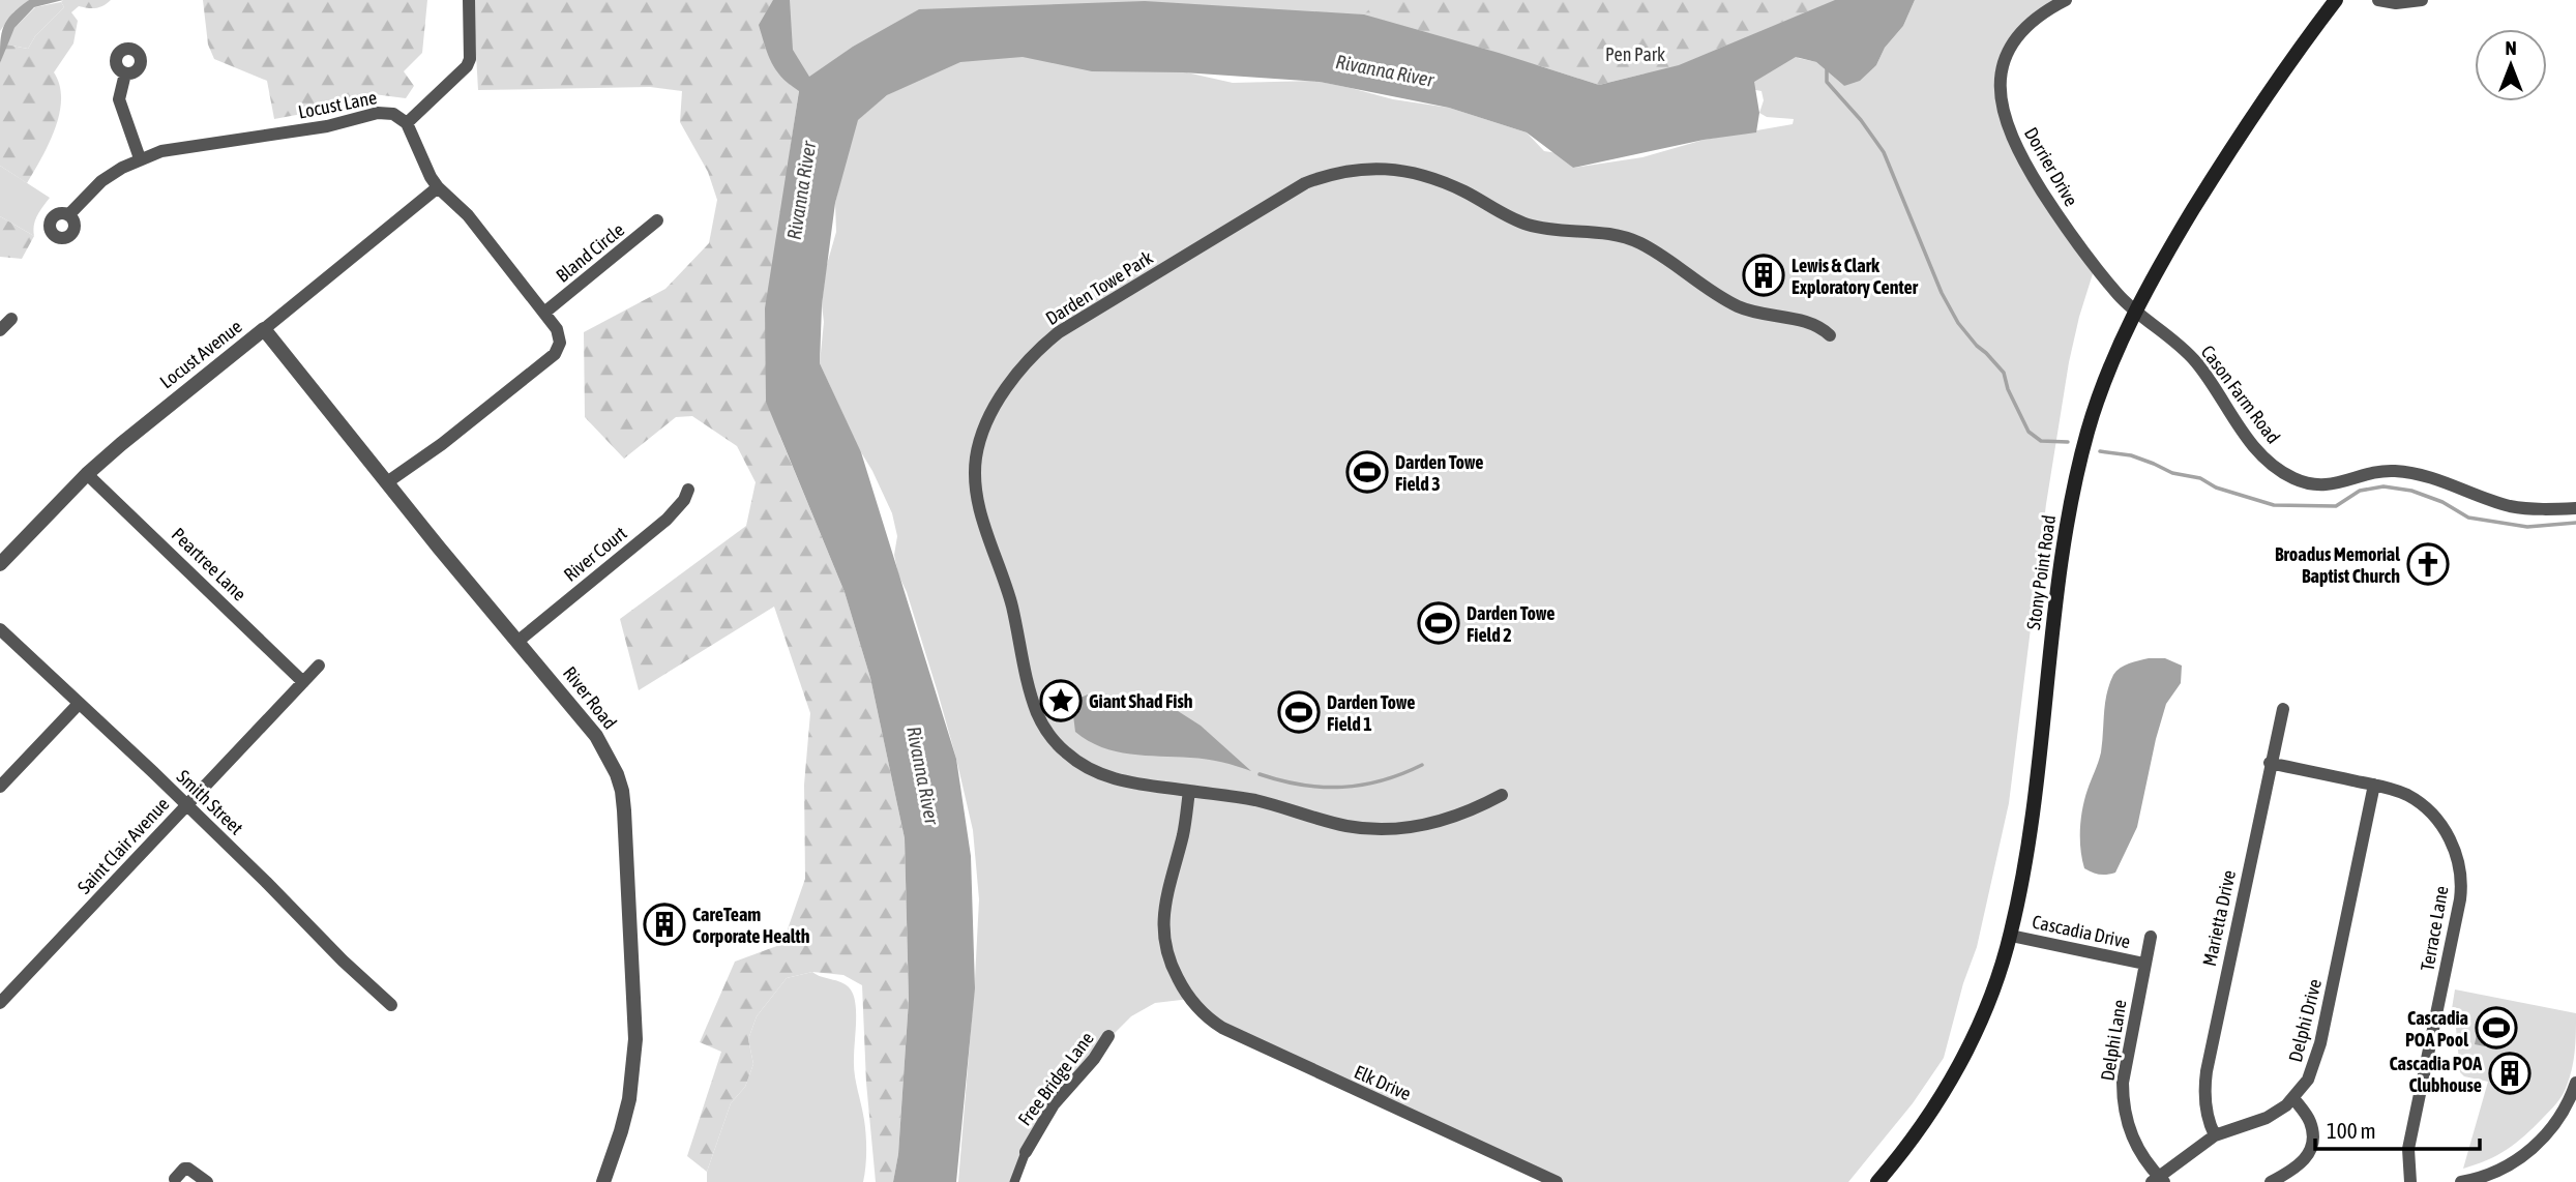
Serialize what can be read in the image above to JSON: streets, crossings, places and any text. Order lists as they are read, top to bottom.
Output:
{
  "streets": {
    "main road": ["Stony Point Road"],
    "street": [
      "Locust Lane",
      "Dorrier Drive",
      "Bland Circle",
      "Darden Towe Park",
      "Locust Avenue",
      "Cason Farm Road",
      "River Court",
      "Peartree Lane",
      "River Road",
      "Smith Street",
      "Saint Clair Avenue",
      "Marietta Drive",
      "Terrace Lane",
      "Cascadia Drive",
      "Delphi Drive",
      "Delphi Lane",
      "Free Bridge Lane",
      "Elk Drive"
    ]
  },
  "crossings": [
    ["Dorrier Drive", "Cason Farm Road"],
    ["Dorrier Drive", "Stony Point Road"],
    ["Darden Towe Park", "Elk Drive"],
    ["Locust Avenue", "Peartree Lane"],
    ["Locust Avenue", "River Road"],
    ["Cason Farm Road", "Stony Point Road"],
    ["River Court", "River Road"],
    ["Peartree Lane", "Saint Clair Avenue"],
    ["Stony Point Road", "Cascadia Drive"],
    ["Smith Street", "Saint Clair Avenue"],
    ["Marietta Drive", "Terrace Lane"],
    ["Marietta Drive", "Delphi Drive"],
    ["Terrace Lane", "Delphi Drive"],
    ["Cascadia Drive", "Delphi Lane"],
    ["Delphi Drive", "Delphi Lane"]
  ],
  "water": ["Rivanna River"],
  "parks": ["Pen Park"],
  "places": {
    "building": ["Lewis & Clark Exploratory Center", "CareTeam Corporate Health", "Cascadia POA Clubhouse"],
    "sports": [
      "Darden Towe Field 3",
      "Darden Towe Field 2",
      "Darden Towe Field 1",
      "Cascadia POA Pool"
    ],
    "church": ["Broadus Memorial Baptist Church"],
    "place": ["Giant Shad Fish"]
  },
  "scale_bar": "100 m",
  "north": "top"
}
